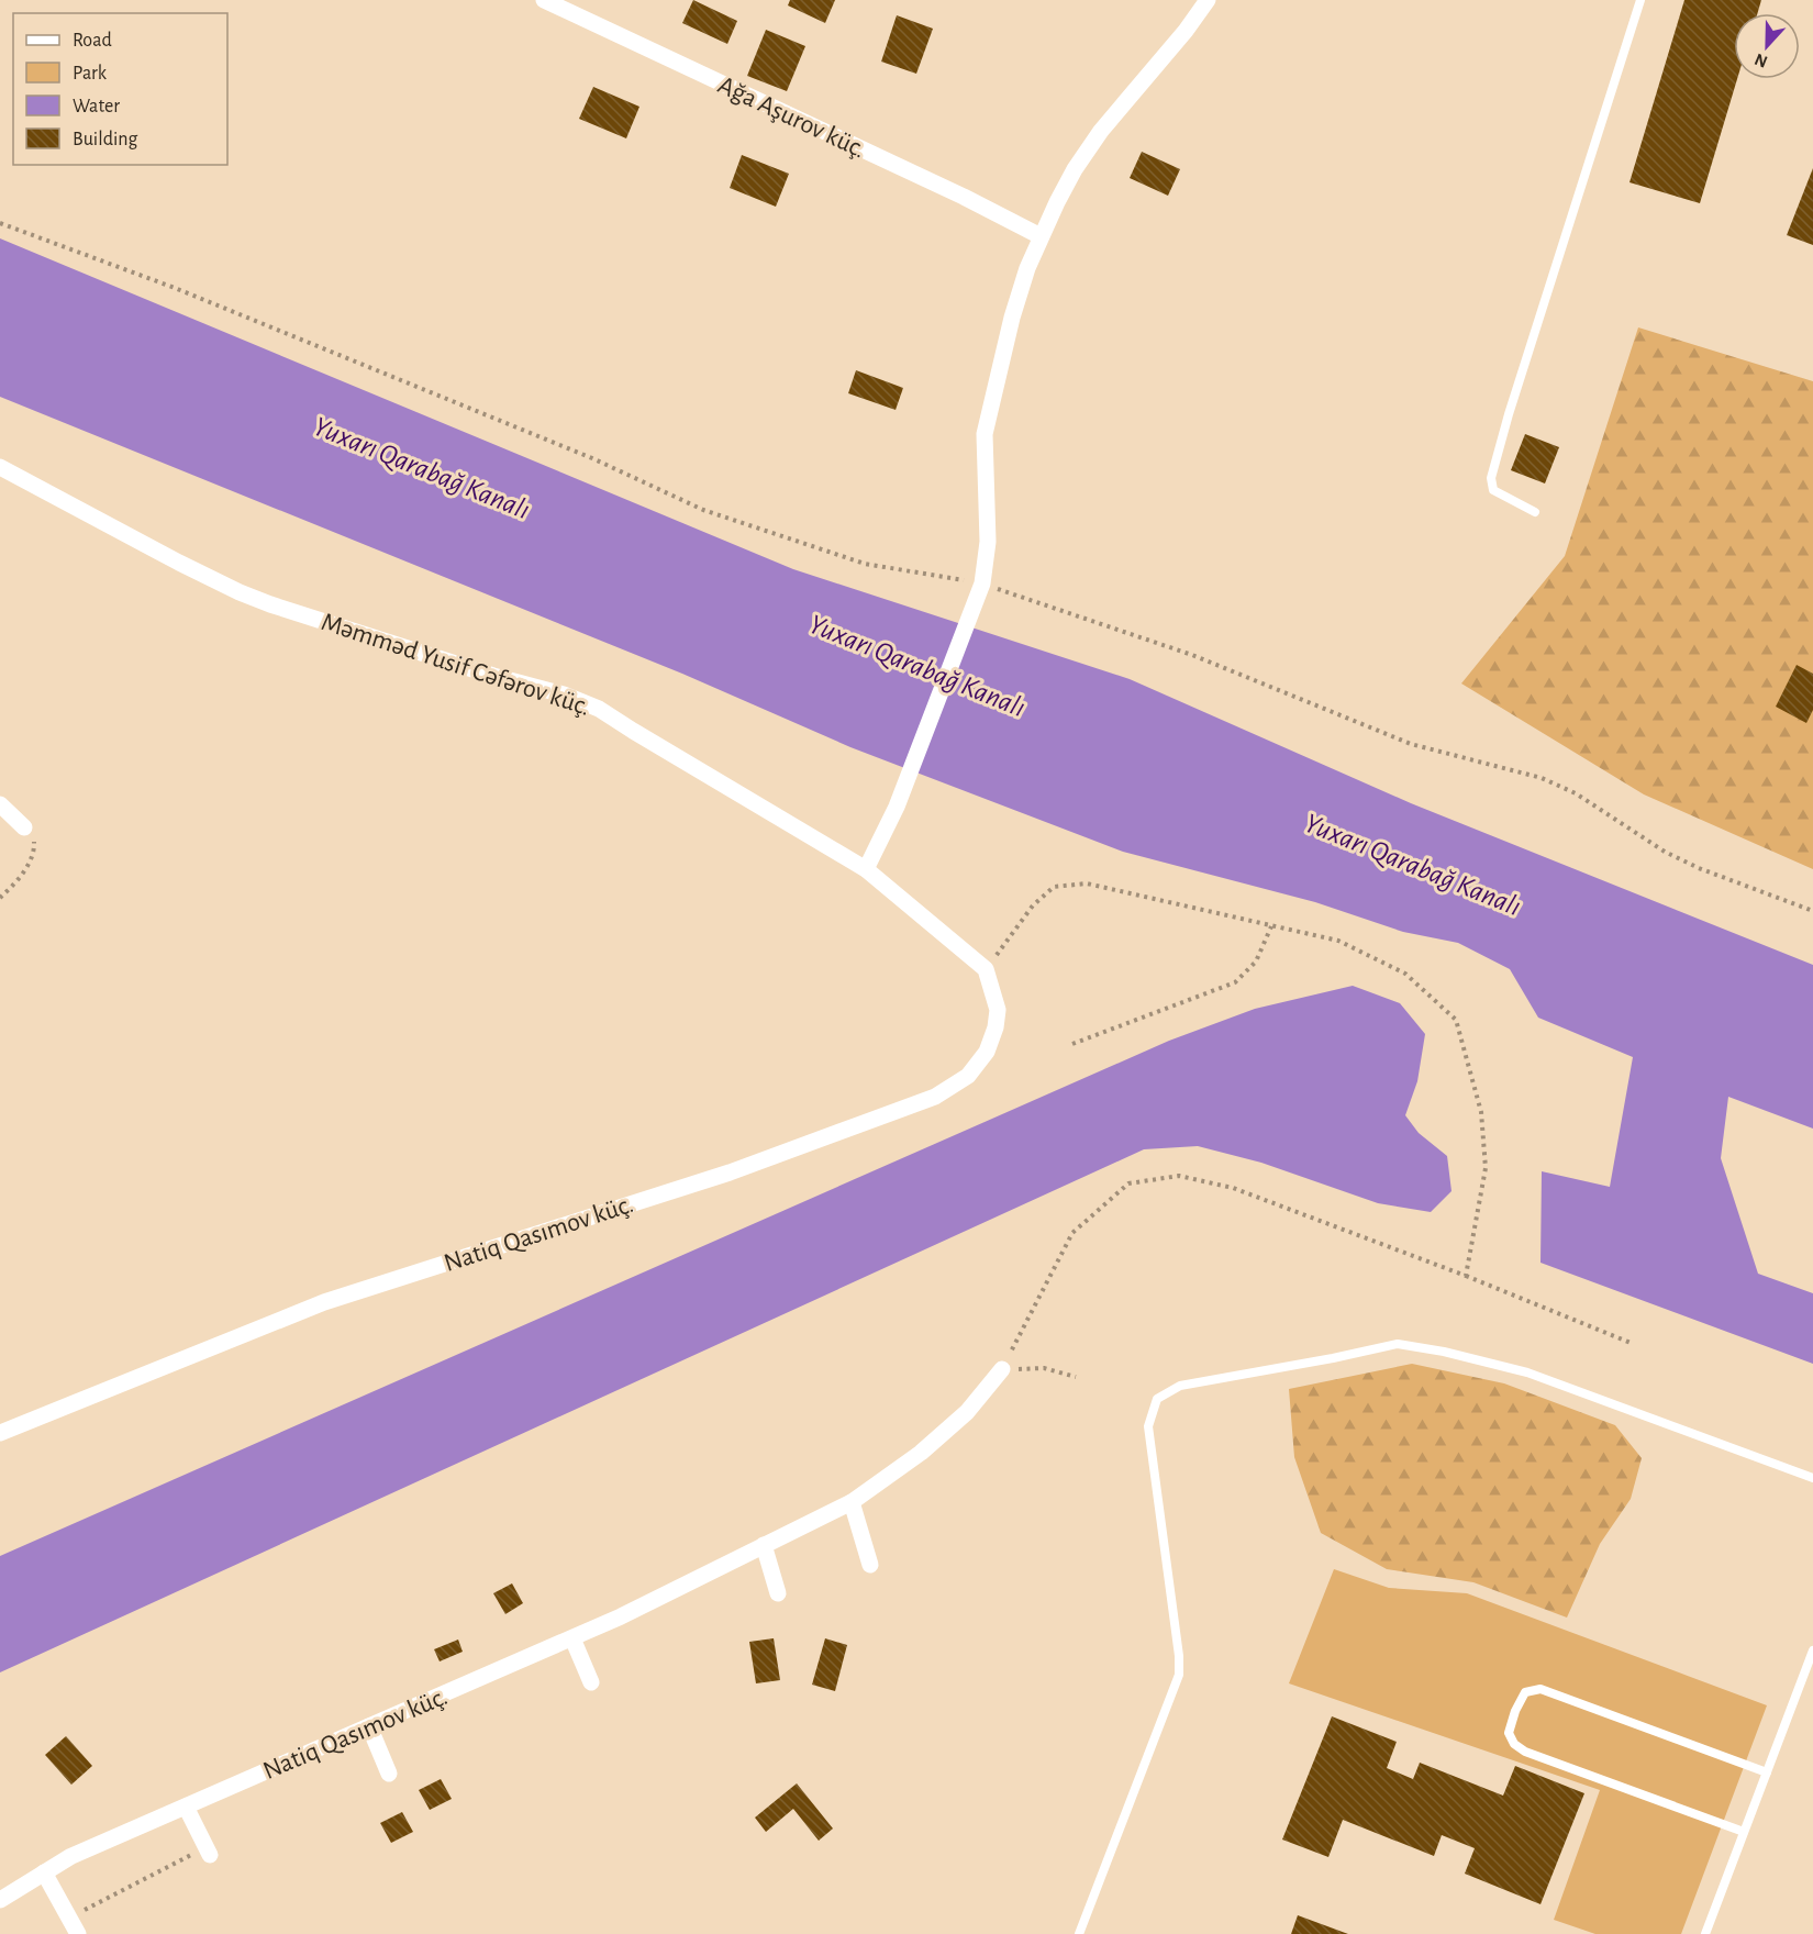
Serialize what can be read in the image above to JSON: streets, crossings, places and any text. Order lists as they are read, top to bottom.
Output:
{
  "streets": {
    "street": ["Ağa Aşurov küç.", "Məmməd Yusif Cəfərov küç.", "Natiq Qasımov küç."]
  },
  "crossings": [
    ["Məmməd Yusif Cəfərov küç.", "Natiq Qasımov küç."]
  ],
  "water": ["Yuxarı Qarabağ Kanalı"],
  "legend": [
    "Road",
    "Park",
    "Water",
    "Building"
  ],
  "north": "bottom"
}
